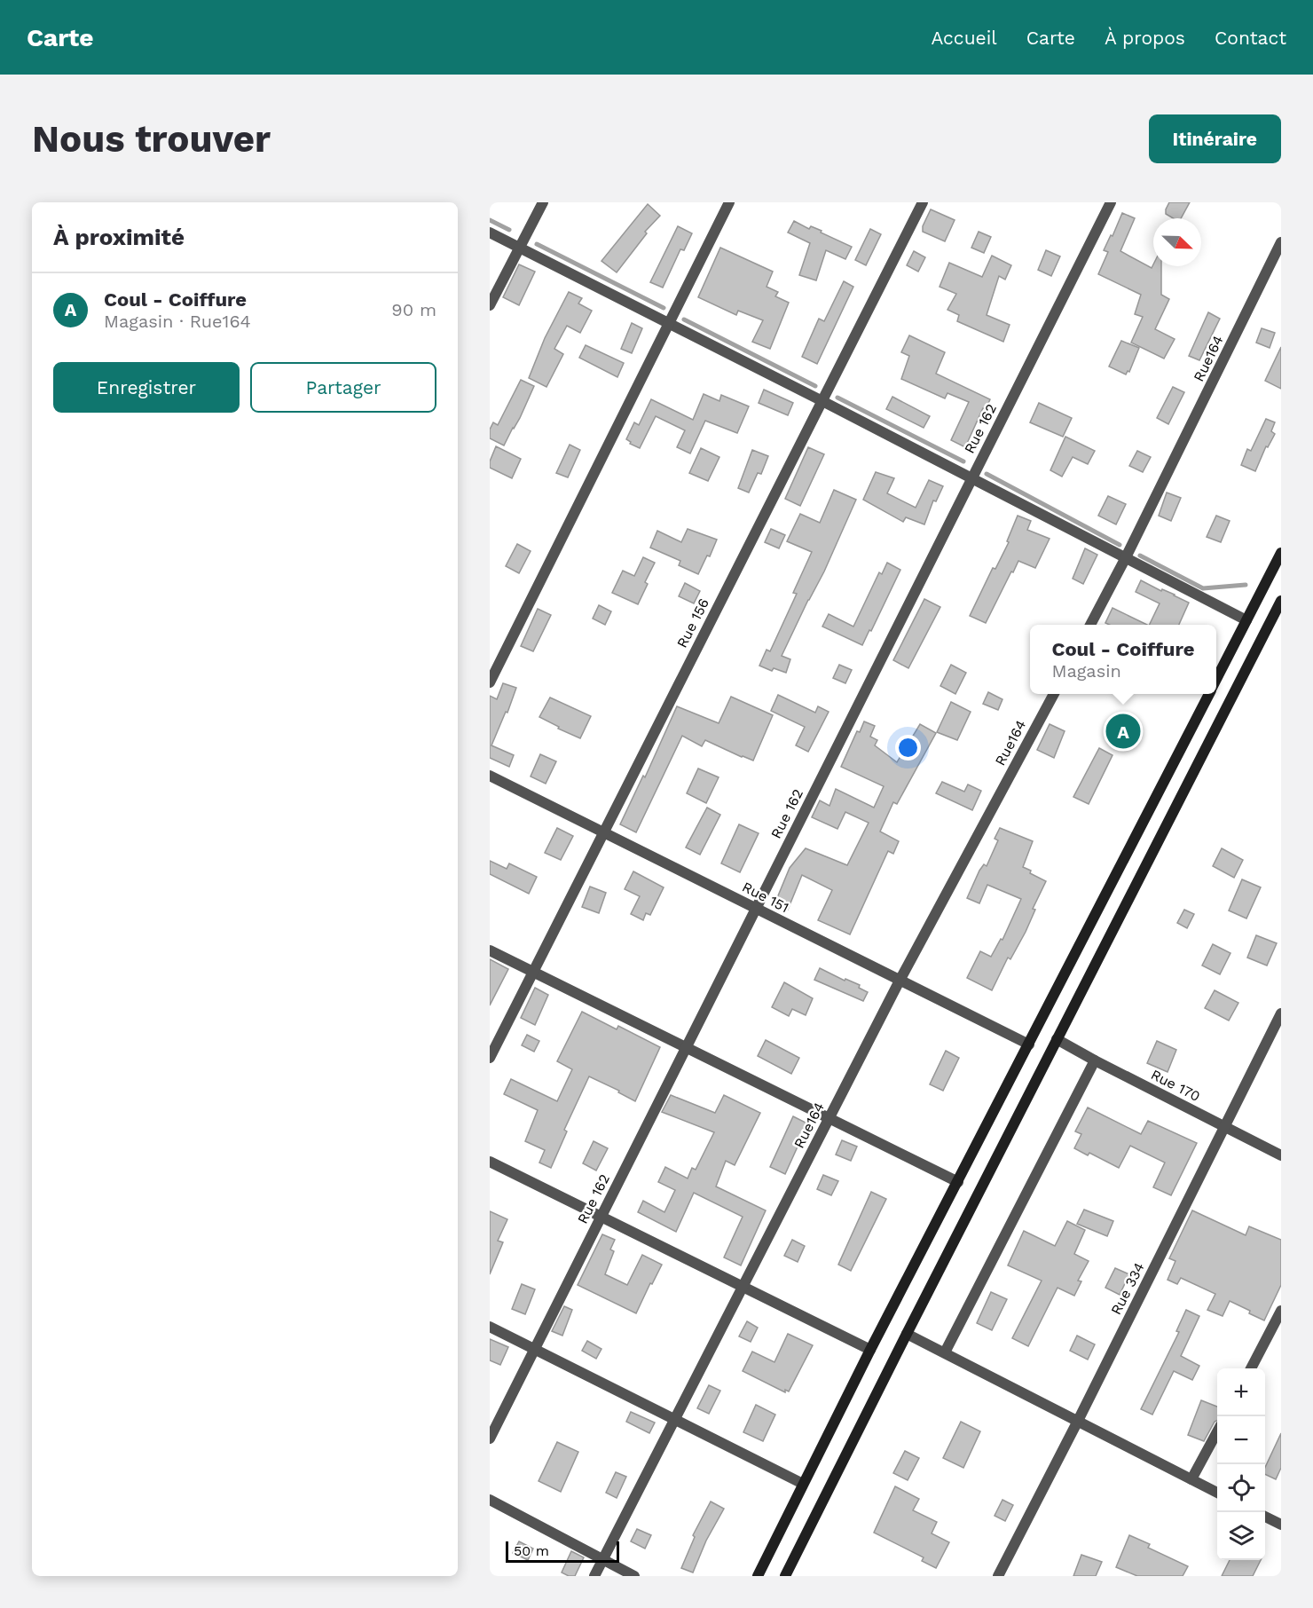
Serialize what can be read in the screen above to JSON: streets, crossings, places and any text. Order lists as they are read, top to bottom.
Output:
{
  "streets": {
    "street": [
      "Rue164",
      "Rue 162",
      "Rue 156",
      "Rue 151",
      "Rue 170",
      "Rue 334"
    ]
  },
  "crossings": [
    ["Rue164", "Rue 151"],
    ["Rue 162", "Rue 151"],
    ["Rue 156", "Rue 151"],
    ["Rue 170", "Rue 334"]
  ],
  "scale_bar": "50 m",
  "north": "bottom right",
  "page": {
    "header": "Carte",
    "nav": [
      "Accueil",
      "Carte",
      "À propos",
      "Contact"
    ],
    "buttons": [
      "Itinéraire",
      ["Enregistrer", "Partager"]
    ],
    "title": "Nous trouver",
    "heading": "À proximité",
    "list": [
      {
        "mark": "A",
        "name": "Coul - Coiffure",
        "note": "Magasin · Rue164",
        "value": "90 m"
      }
    ],
    "popup": ["Coul - Coiffure", "Magasin"],
    "pins": "A",
    "map_buttons": ["+", "−"],
    "scale": "50 m"
  }
}
